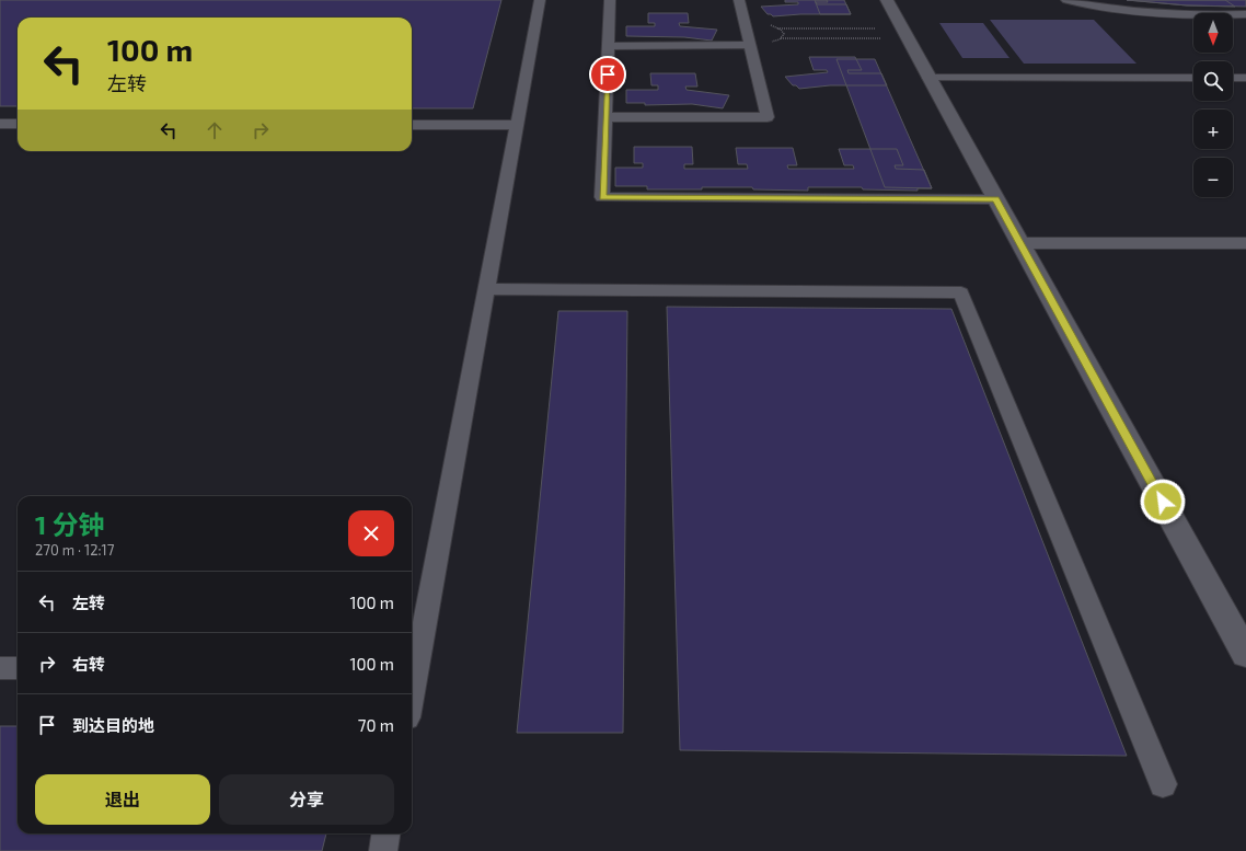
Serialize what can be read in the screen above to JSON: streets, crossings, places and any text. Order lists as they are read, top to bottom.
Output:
{
  "north": "bottom",
  "page": {
    "map_buttons": ["+", "−"],
    "turn": ["100 m", "左转"],
    "heading": ["1 分钟", "270 m · 12:17"],
    "list": [
      {
        "name": "左转",
        "value": "100 m"
      },
      {
        "name": "右转",
        "value": "100 m"
      },
      {
        "name": "到达目的地",
        "value": "70 m"
      }
    ],
    "buttons": ["退出", "分享"]
  }
}
